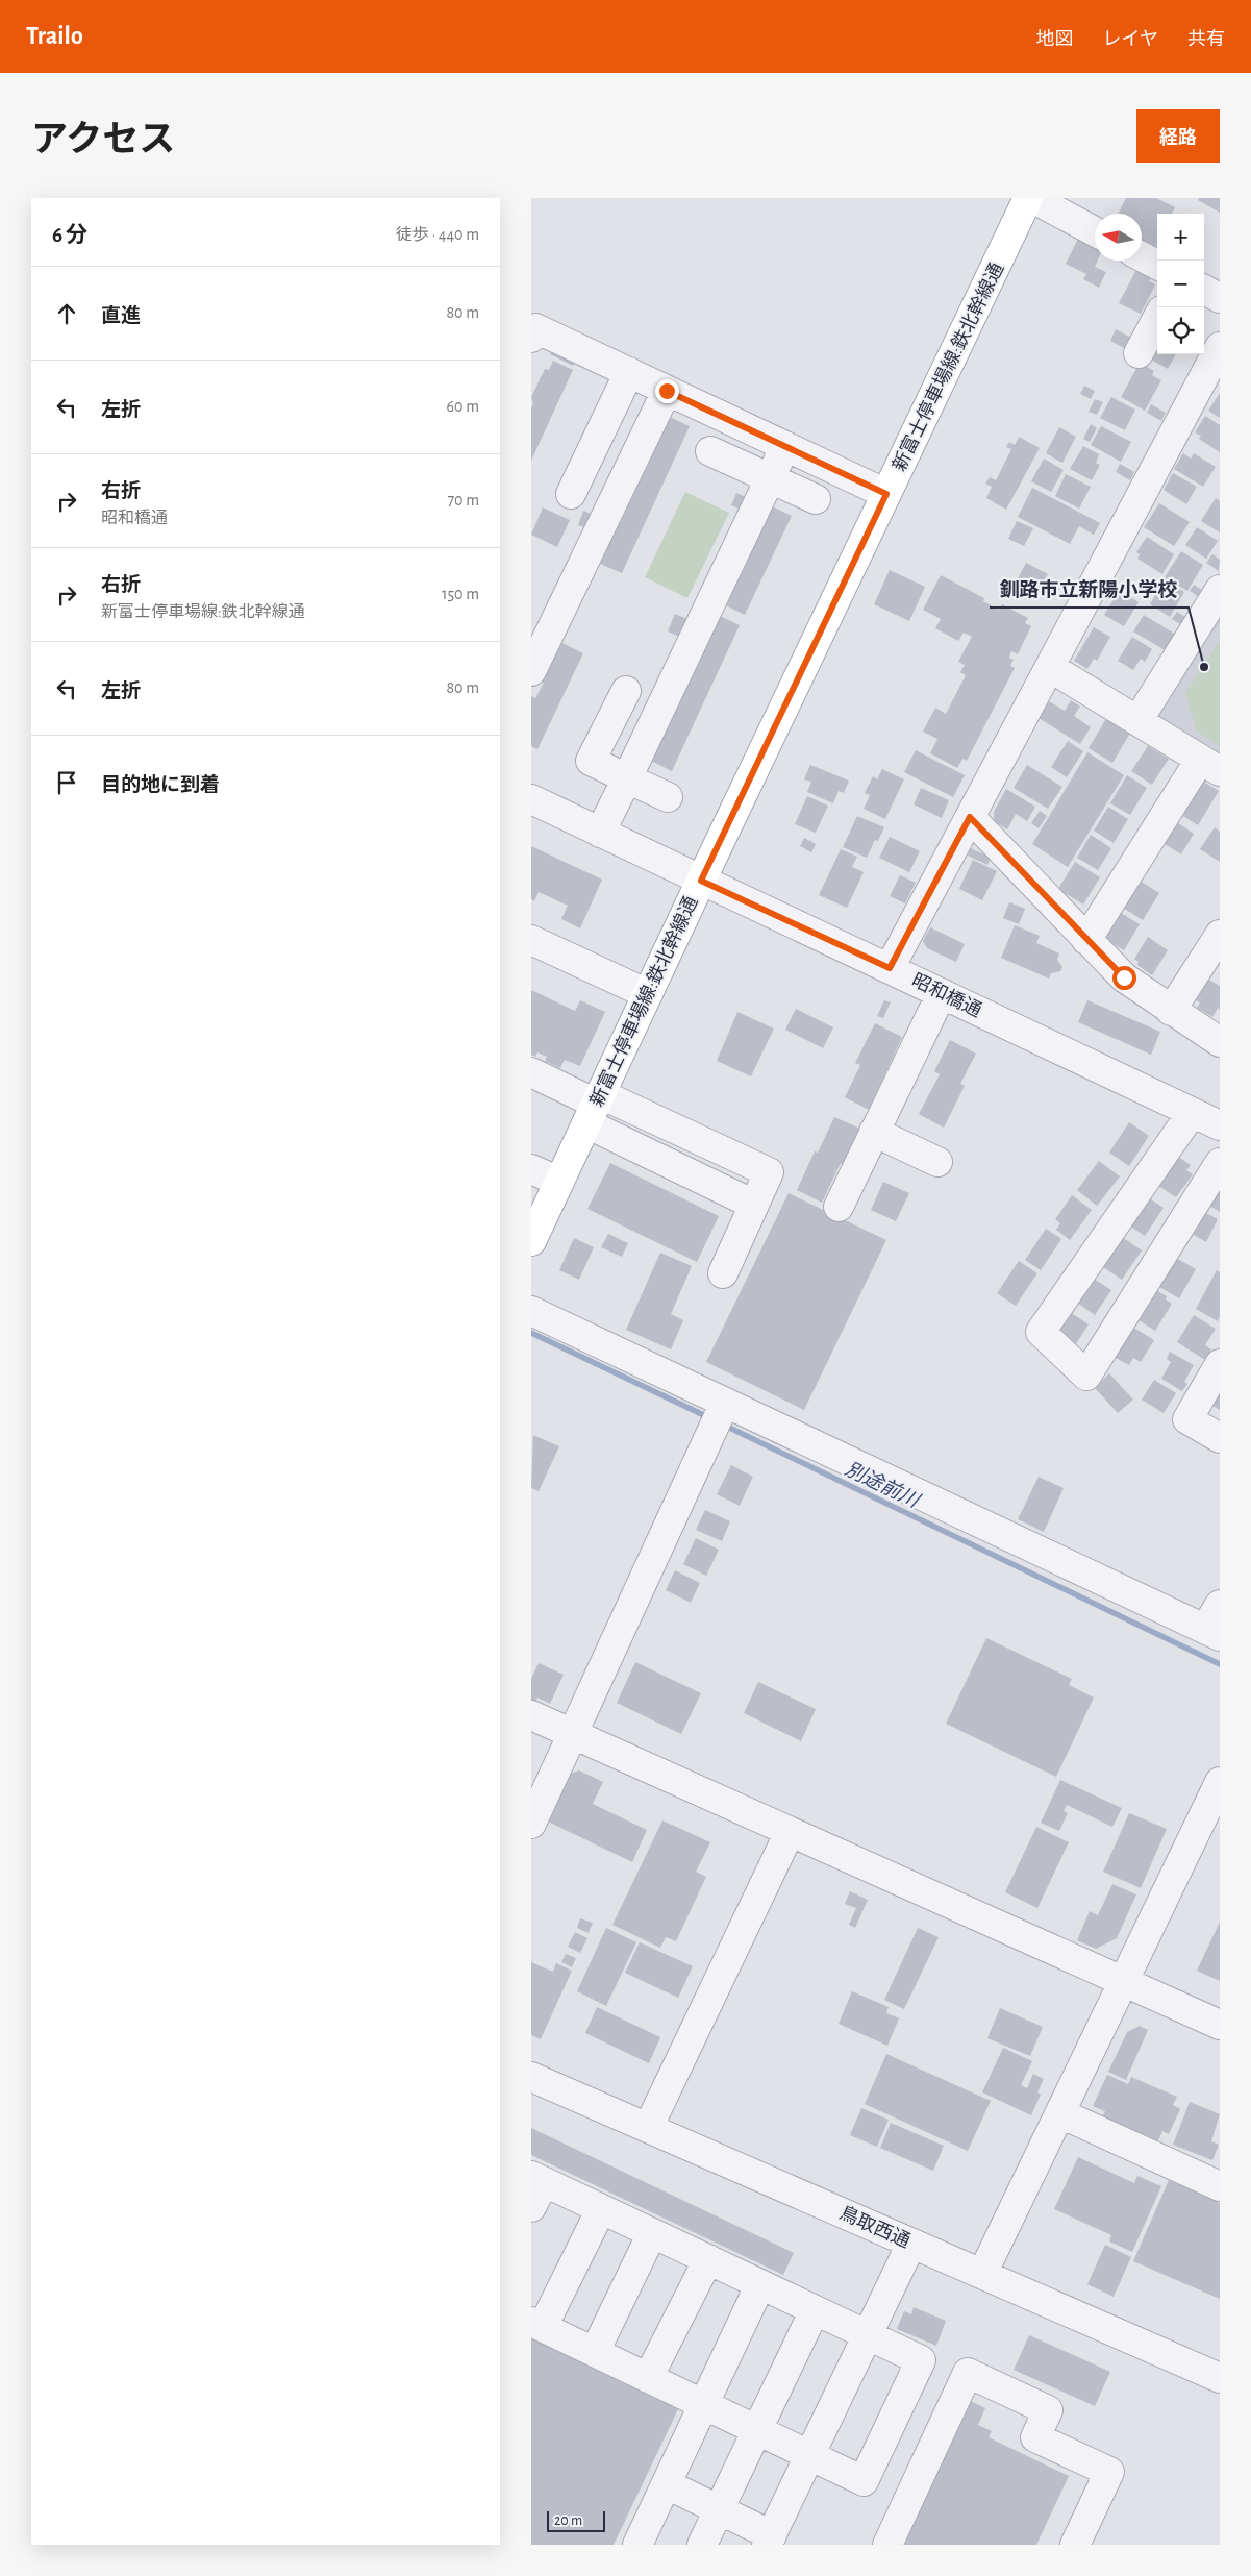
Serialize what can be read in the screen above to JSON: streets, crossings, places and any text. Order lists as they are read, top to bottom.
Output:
{
  "streets": {
    "main road": ["新富士停車場線:鉄北幹線通"],
    "street": ["昭和橋通", "鳥取西通"]
  },
  "crossings": [
    ["新富士停車場線:鉄北幹線通", "昭和橋通"]
  ],
  "water": ["別途前川"],
  "places": ["釧路市立新陽小学校"],
  "scale_bar": "20 m",
  "north": "left",
  "page": {
    "header": "Trailo",
    "nav": ["地図", "レイヤ", "共有"],
    "title": "アクセス",
    "buttons": "経路",
    "heading": ["6 分", "徒歩 · 440 m"],
    "map_buttons": ["+", "−"],
    "list": [
      ["直進", "80 m"],
      ["左折", "60 m"],
      ["右折", "昭和橋通", "70 m"],
      ["右折", "新富士停車場線:鉄北幹線通", "150 m"],
      ["左折", "80 m"],
      "目的地に到着"
    ],
    "scale": "20 m"
  }
}
